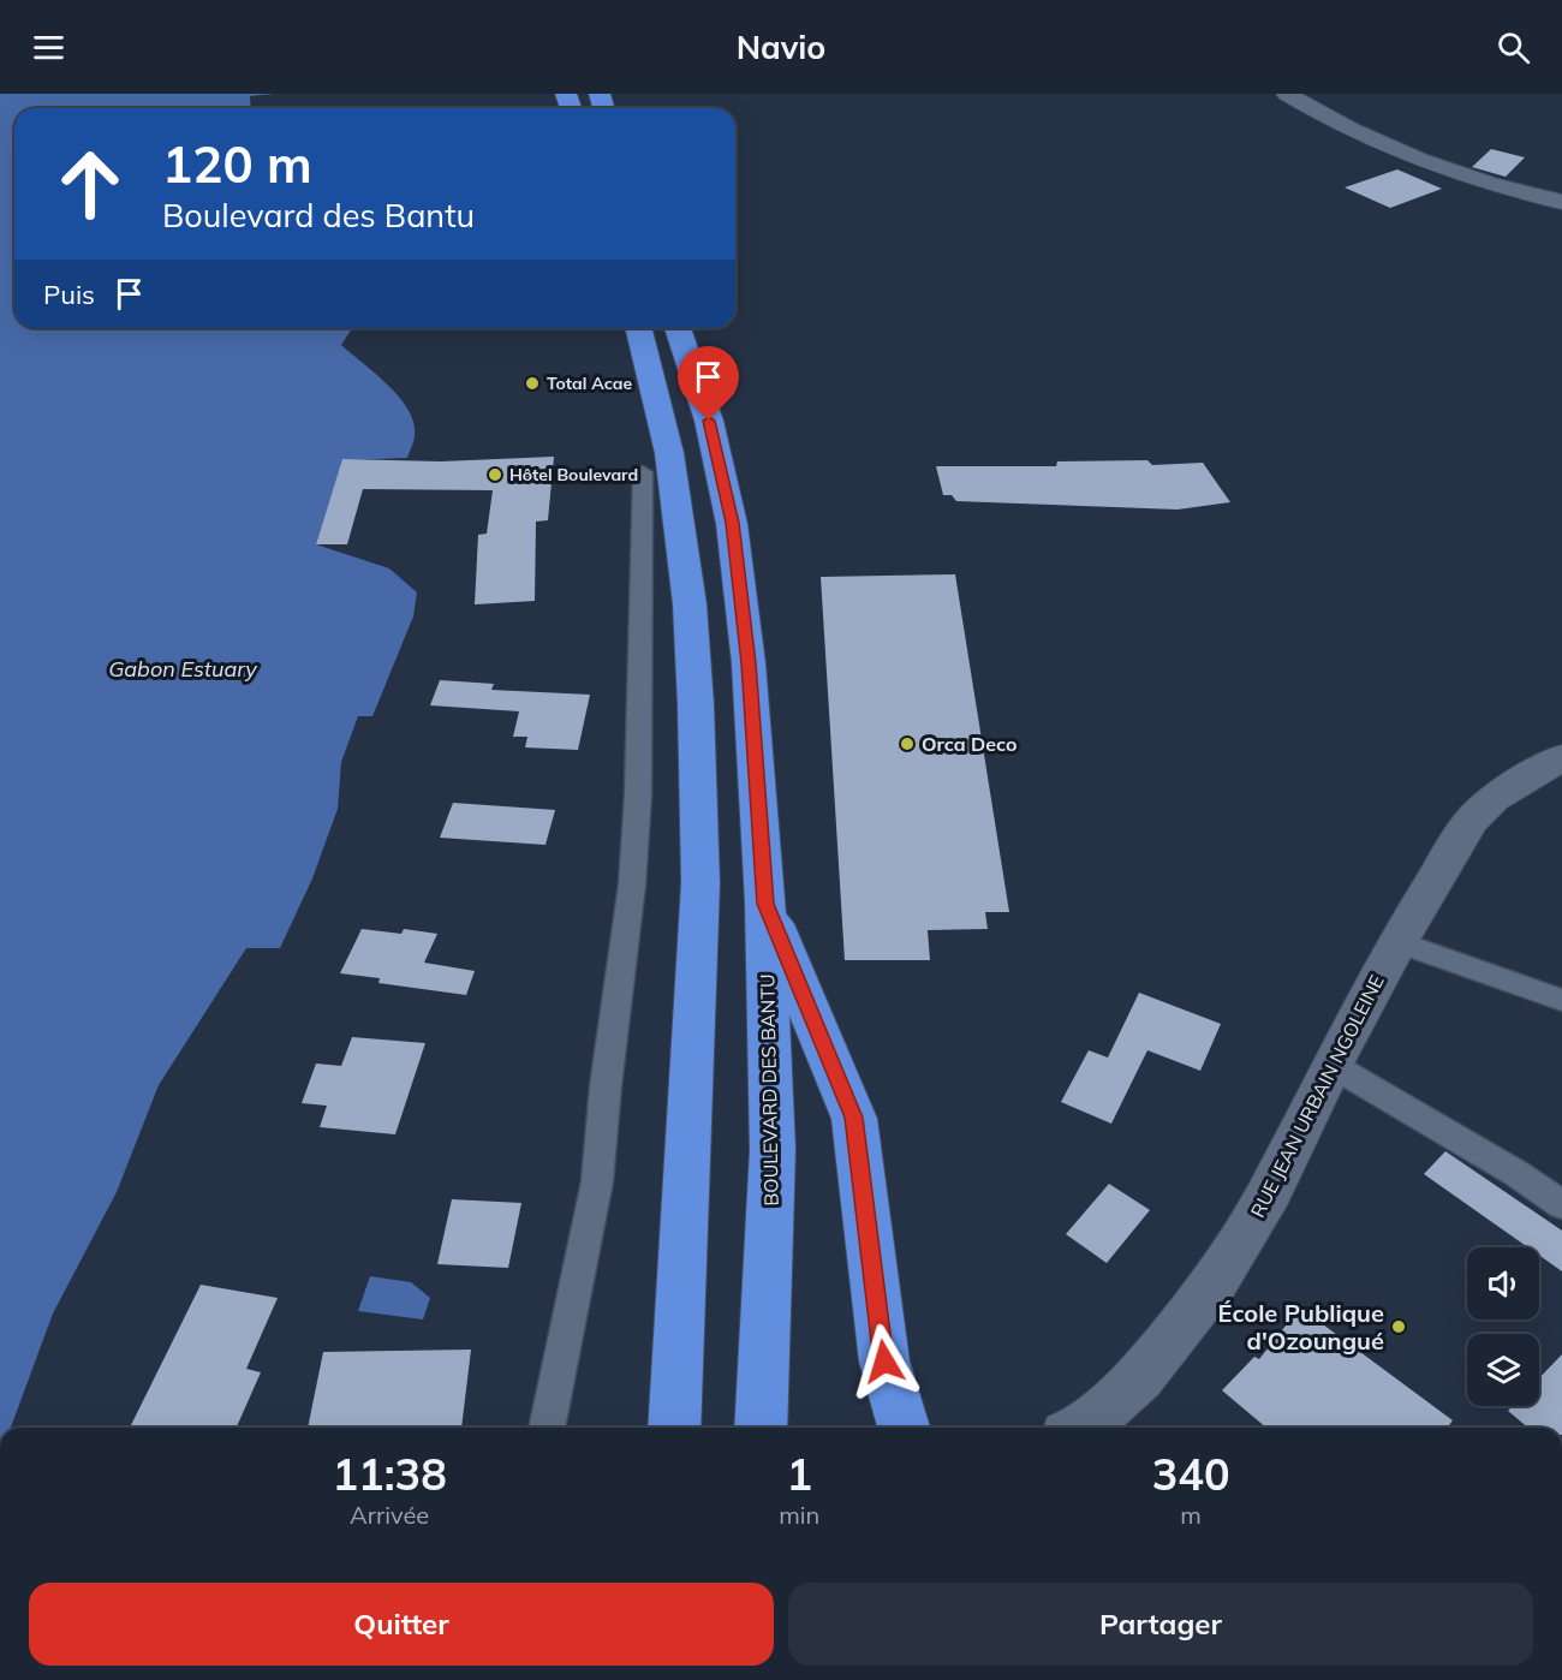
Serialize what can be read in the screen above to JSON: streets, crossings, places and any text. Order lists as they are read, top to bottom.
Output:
{
  "streets": {
    "highway": ["BOULEVARD DES BANTU"],
    "street": ["RUE JEAN URBAIN NGOLEINE"]
  },
  "water": ["Gabon Estuary"],
  "places": [
    "Total Acae",
    "Hôtel Boulevard",
    "Orca Deco",
    "École Publique d'Ozoungué"
  ],
  "page": {
    "header": "Navio",
    "turn": ["120 m", "Boulevard des Bantu"],
    "then": "Puis",
    "eta": [
      "11:38",
      "Arrivée",
      "1",
      "min",
      "340",
      "m"
    ],
    "buttons": ["Quitter", "Partager"]
  }
}
